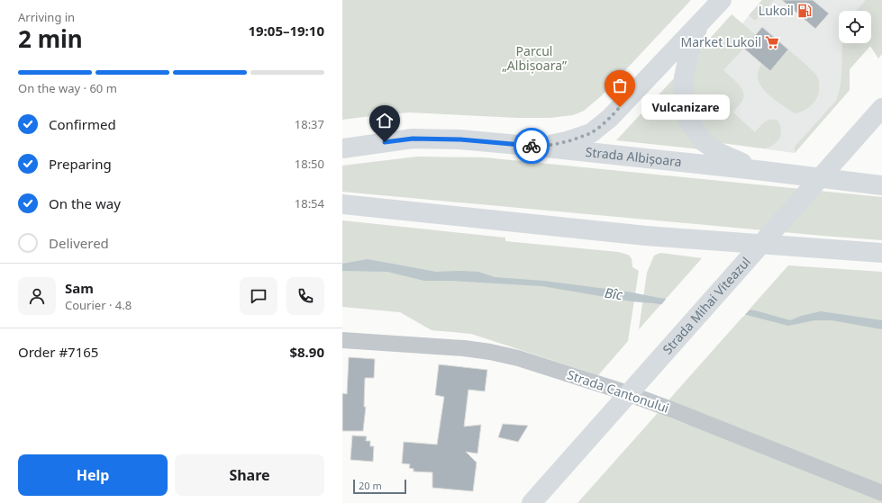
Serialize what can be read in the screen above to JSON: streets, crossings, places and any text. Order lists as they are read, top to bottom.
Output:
{
  "streets": {
    "main road": ["Strada Albișoara", "Strada Mihai Viteazul"],
    "street": ["Strada Cantonului"]
  },
  "water": ["Bîc"],
  "parks": ["Parcul „Albișoara”"],
  "places": {
    "fuel station": ["Lukoil"],
    "supermarket": ["Market Lukoil"],
    "other": ["Vulcanizare"]
  },
  "scale_bar": "20 m",
  "page": {
    "heading": ["2 min", "Arriving in", "19:05–19:10"],
    "panel": [
      "Sam",
      "Courier · 4.8",
      "Order #7165",
      "$8.90"
    ],
    "bar": "On the way · 60 m",
    "bubble": "Vulcanizare",
    "list": [
      ["Confirmed", "18:37"],
      ["Preparing", "18:50"],
      ["On the way", "18:54"],
      "Delivered"
    ],
    "buttons": ["Help", "Share"],
    "scale": "20 m"
  }
}
